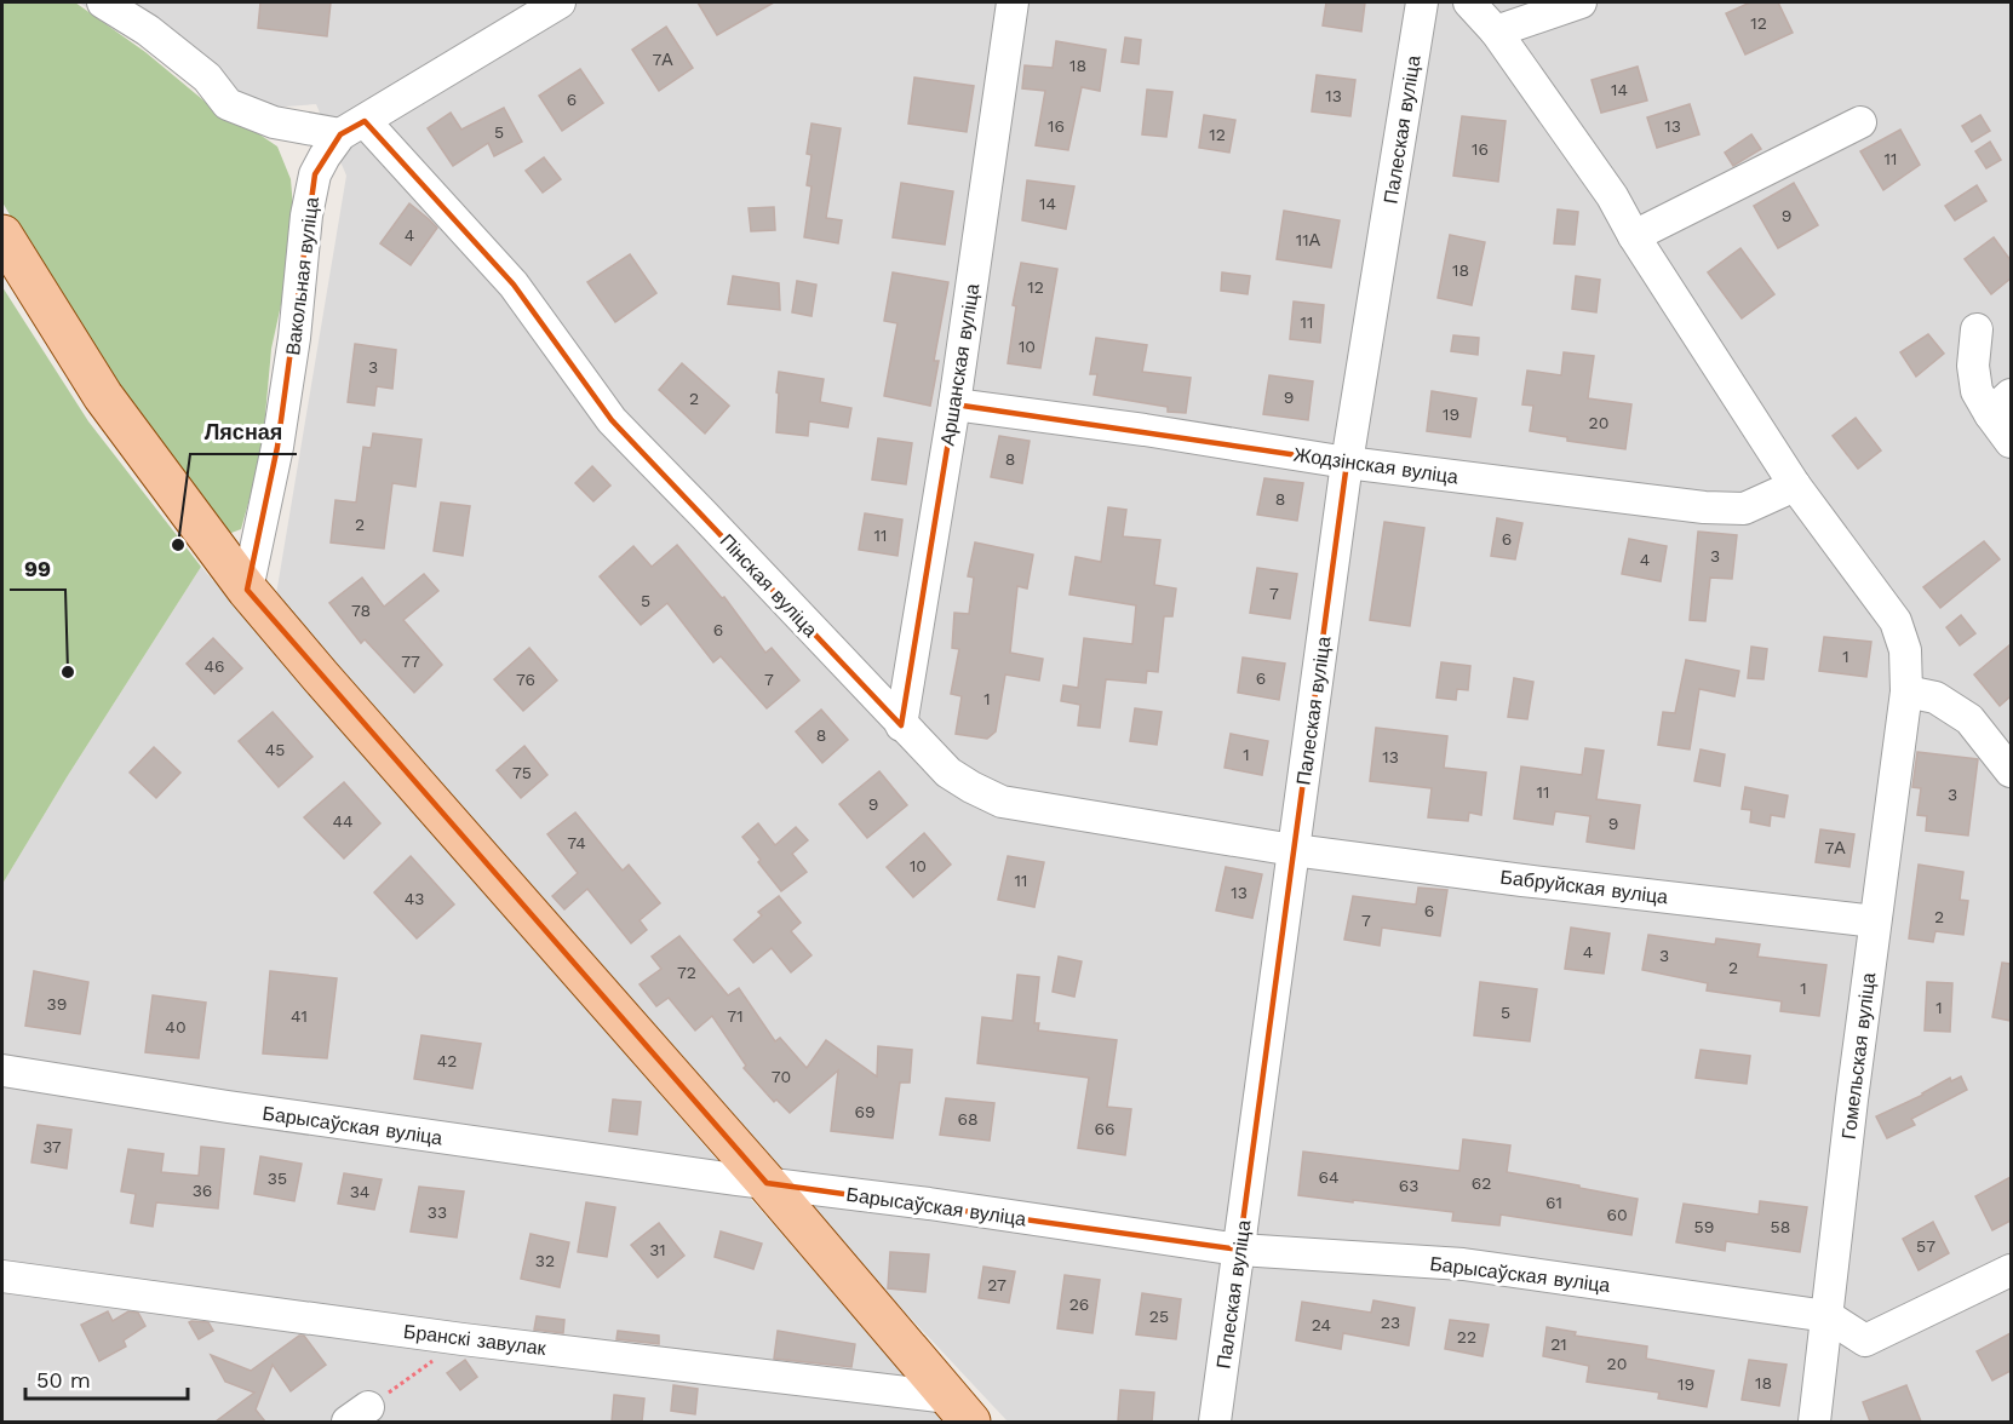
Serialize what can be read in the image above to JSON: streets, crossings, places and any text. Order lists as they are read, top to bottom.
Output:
{
  "streets": {
    "street": [
      "Палеская вуліца",
      "Вакольная вуліца",
      "Аршанская вуліца",
      "Жодзінская вуліца",
      "Пінская вуліца",
      "Бабруйская вуліца",
      "Гомельская вуліца",
      "Барысаўская вуліца",
      "Бранскі завулак"
    ]
  },
  "crossings": [
    ["Палеская вуліца", "Жодзінская вуліца"],
    ["Палеская вуліца", "Пінская вуліца"],
    ["Палеская вуліца", "Бабруйская вуліца"],
    ["Палеская вуліца", "Барысаўская вуліца"],
    ["Вакольная вуліца", "Пінская вуліца"],
    ["Аршанская вуліца", "Жодзінская вуліца"],
    ["Аршанская вуліца", "Пінская вуліца"],
    ["Жодзінская вуліца", "Гомельская вуліца"],
    ["Пінская вуліца", "Бабруйская вуліца"],
    ["Бабруйская вуліца", "Гомельская вуліца"],
    ["Гомельская вуліца", "Барысаўская вуліца"]
  ],
  "places": ["Лясная", "99"],
  "house_numbers": [
    "12",
    "7А",
    "18",
    "14",
    "13",
    "6",
    "16",
    "13",
    "5",
    "12",
    "16",
    "11",
    "14",
    "9",
    "4",
    "11А",
    "18",
    "12",
    "11",
    "10",
    "3",
    "9",
    "2",
    "19",
    "20",
    "8",
    "8",
    "2",
    "11",
    "6",
    "3",
    "4",
    "7",
    "5",
    "78",
    "6",
    "1",
    "77",
    "46",
    "6",
    "76",
    "7",
    "1",
    "8",
    "45",
    "1",
    "13",
    "75",
    "11",
    "3",
    "9",
    "44",
    "9",
    "74",
    "7А",
    "10",
    "11",
    "13",
    "43",
    "6",
    "2",
    "7",
    "4",
    "3",
    "2",
    "72",
    "1",
    "39",
    "1",
    "5",
    "41",
    "71",
    "40",
    "42",
    "70",
    "69",
    "68",
    "66",
    "37",
    "64",
    "35",
    "62",
    "63",
    "36",
    "34",
    "61",
    "33",
    "60",
    "59",
    "58",
    "57",
    "31",
    "32",
    "27",
    "26",
    "25",
    "23",
    "24",
    "22",
    "21",
    "20",
    "18",
    "19"
  ],
  "scale_bar": "50 m"
}
